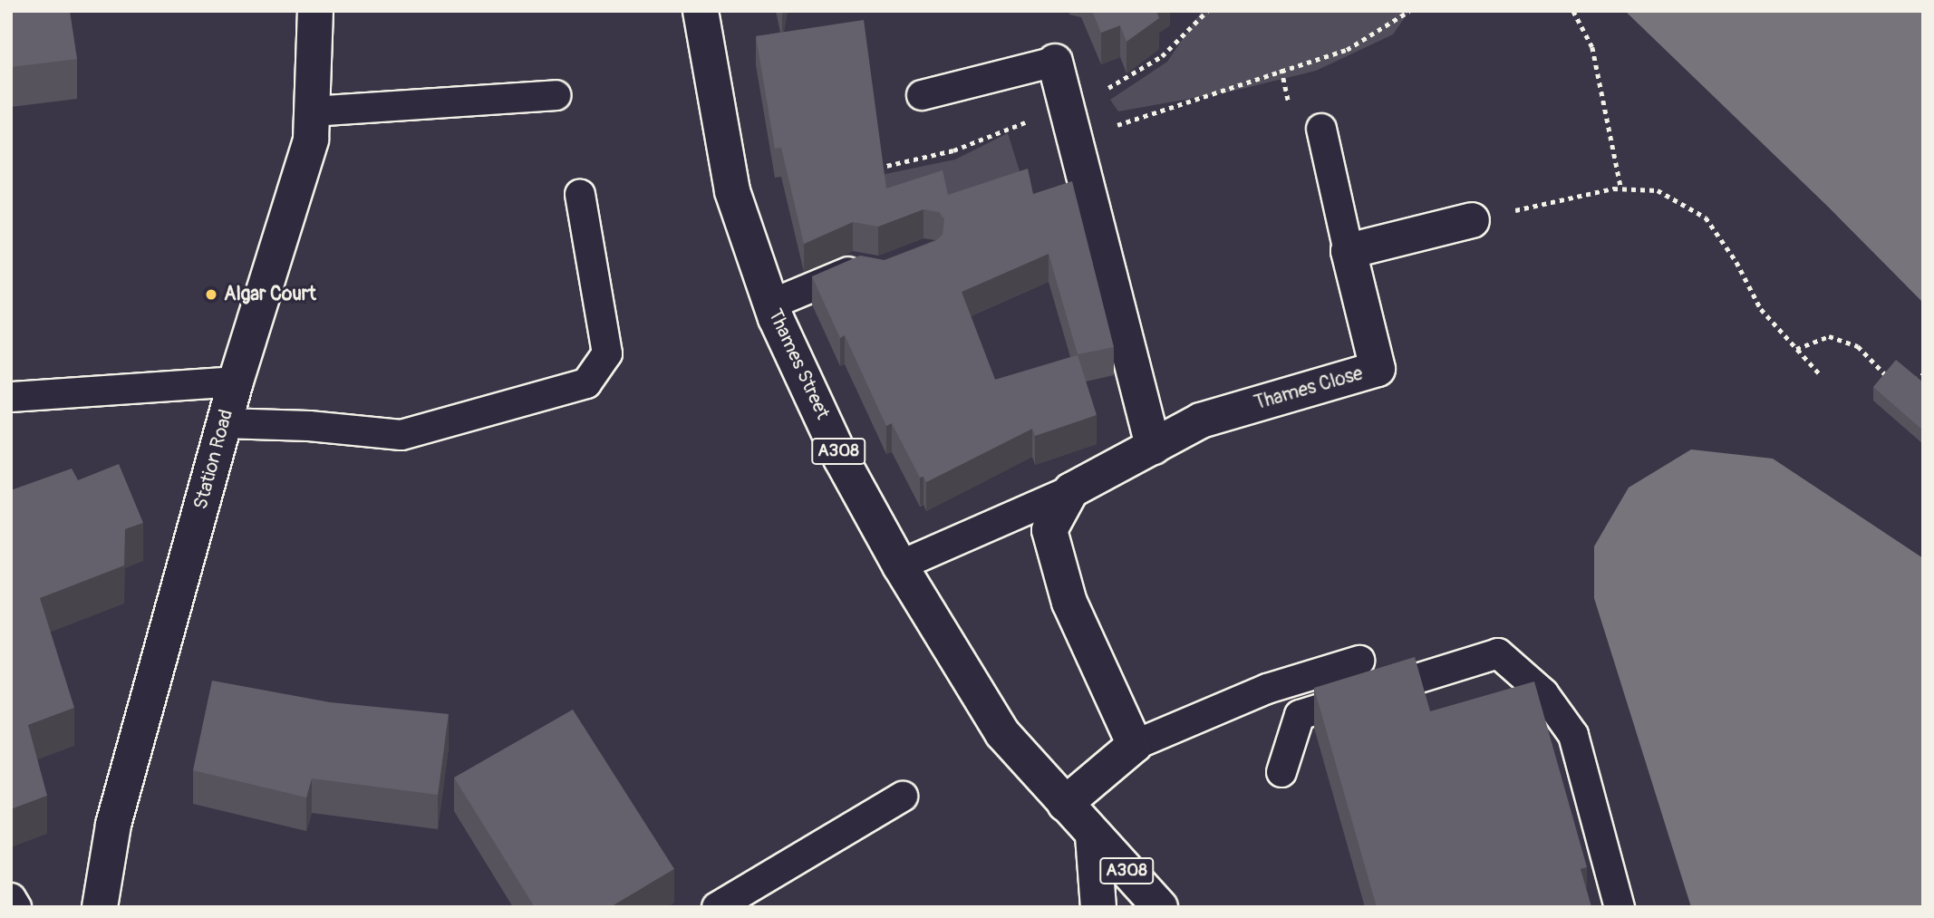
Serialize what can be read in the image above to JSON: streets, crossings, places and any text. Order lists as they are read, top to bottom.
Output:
{
  "streets": {
    "main road": [
      "Thames Street",
      "Thames Close",
      "A308",
      "Station Road"
    ]
  },
  "crossings": [
    ["Thames Street", "A308"]
  ],
  "places": ["Algar Court"]
}
